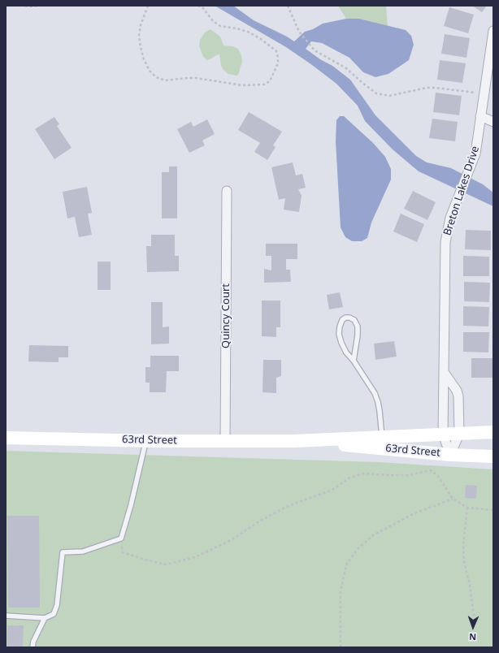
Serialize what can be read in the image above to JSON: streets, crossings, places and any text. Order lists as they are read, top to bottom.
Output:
{
  "streets": {
    "street": ["Breton Lakes Drive", "Quincy Court", "63rd Street"]
  },
  "crossings": [
    ["Breton Lakes Drive", "63rd Street"],
    ["Quincy Court", "63rd Street"]
  ],
  "north": "bottom"
}
